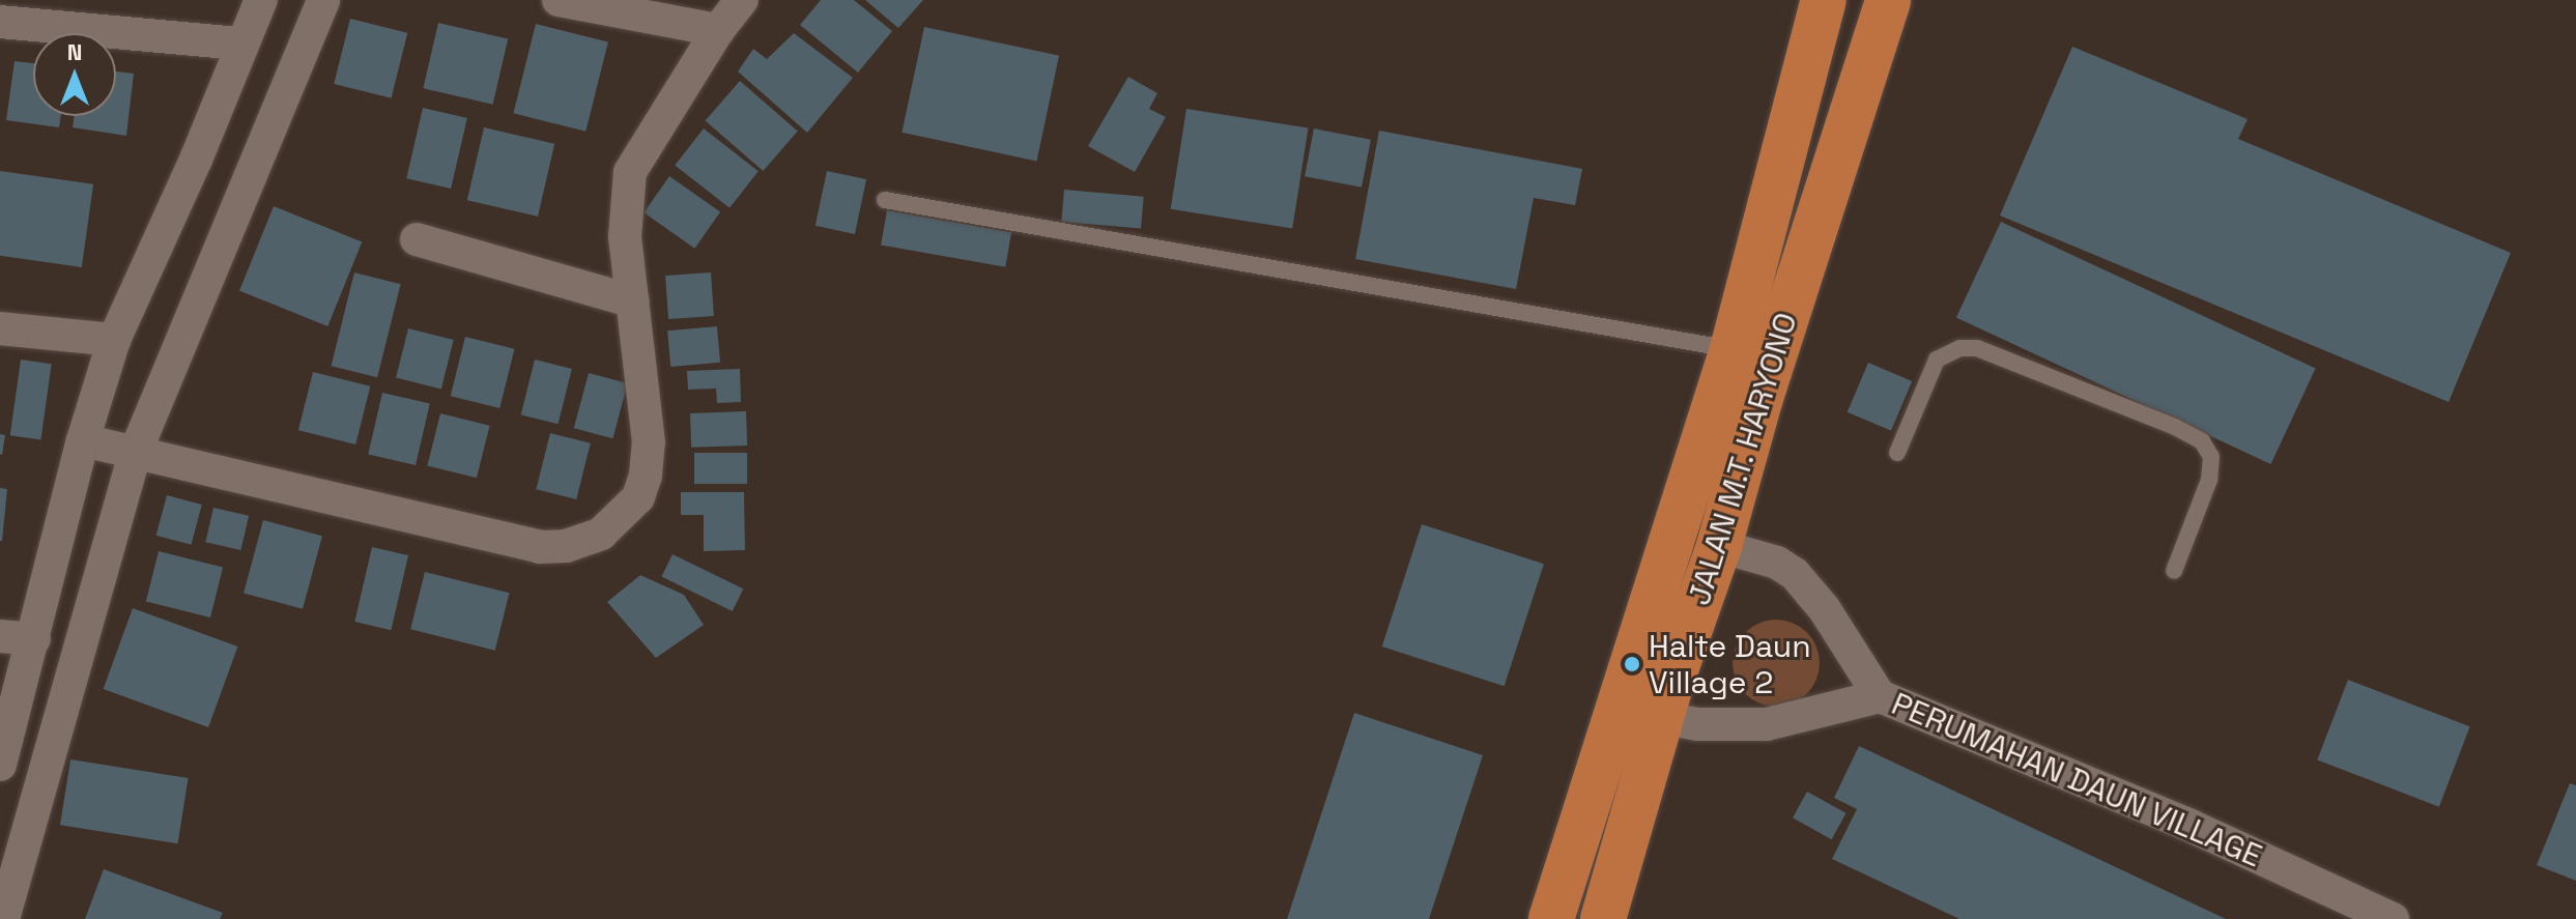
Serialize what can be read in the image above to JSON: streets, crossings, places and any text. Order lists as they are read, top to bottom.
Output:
{
  "streets": {
    "main road": ["JALAN M.T. HARYONO"],
    "street": ["PERUMAHAN DAUN VILLAGE"]
  },
  "crossings": [
    ["JALAN M.T. HARYONO", "PERUMAHAN DAUN VILLAGE"]
  ],
  "places": ["Halte Daun Village 2"],
  "north": "top"
}
